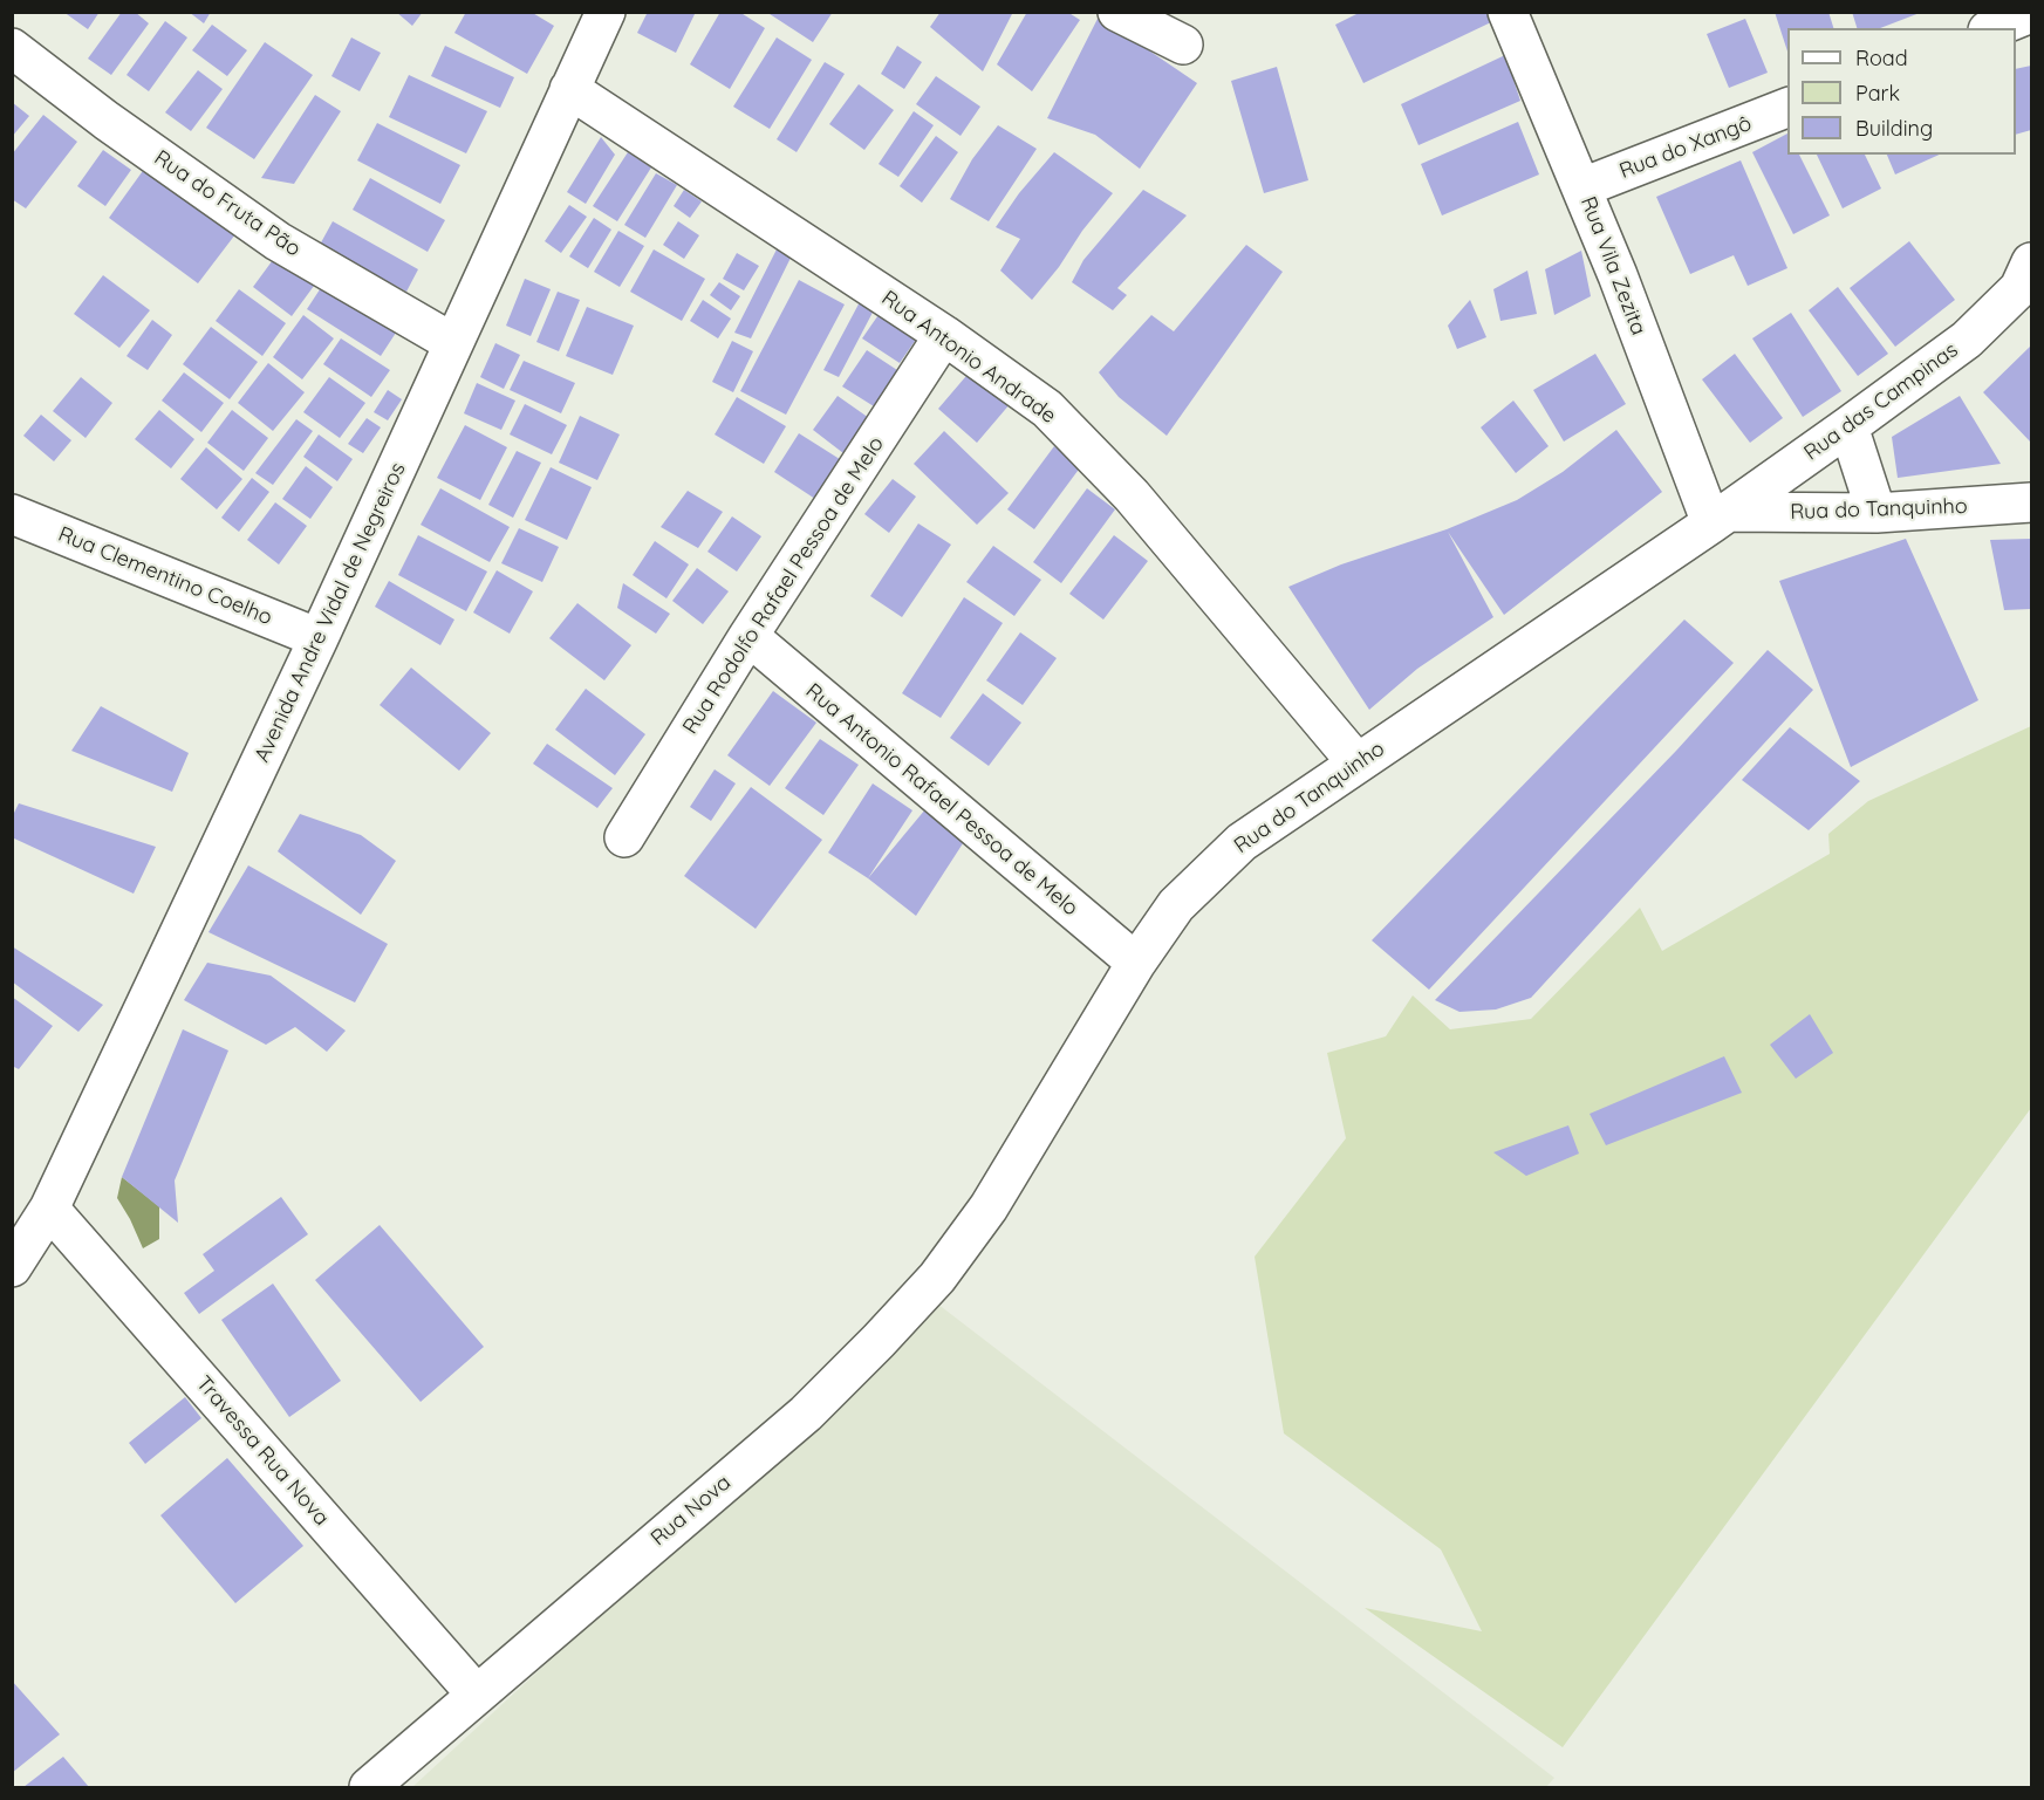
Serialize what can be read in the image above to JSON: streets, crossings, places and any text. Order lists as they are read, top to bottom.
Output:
{
  "streets": {
    "street": [
      "Rua do Xangô",
      "Rua do Fruta Pão",
      "Rua Vila Zezita",
      "Rua Antonio Andrade",
      "Rua das Campinas",
      "Rua do Tanquinho",
      "Rua Clementino Coelho",
      "Rua Rodolfo Rafael Pessoa de Melo",
      "Avenida Andre Vidal de Negreiros",
      "Rua Antonio Rafael Pessoa de Melo",
      "Travessa Rua Nova",
      "Rua Nova"
    ]
  },
  "crossings": [
    ["Rua do Xangô", "Rua Vila Zezita"],
    ["Rua do Fruta Pão", "Avenida Andre Vidal de Negreiros"],
    ["Rua Vila Zezita", "Rua das Campinas"],
    ["Rua Vila Zezita", "Rua do Tanquinho"],
    ["Rua Antonio Andrade", "Rua do Tanquinho"],
    ["Rua Antonio Andrade", "Rua Rodolfo Rafael Pessoa de Melo"],
    ["Rua Antonio Andrade", "Avenida Andre Vidal de Negreiros"],
    ["Rua das Campinas", "Rua do Tanquinho"],
    ["Rua do Tanquinho", "Rua Antonio Rafael Pessoa de Melo"],
    ["Rua do Tanquinho", "Rua Nova"],
    ["Rua Clementino Coelho", "Avenida Andre Vidal de Negreiros"],
    ["Rua Rodolfo Rafael Pessoa de Melo", "Rua Antonio Rafael Pessoa de Melo"],
    ["Avenida Andre Vidal de Negreiros", "Travessa Rua Nova"],
    ["Travessa Rua Nova", "Rua Nova"]
  ],
  "legend": ["Road", "Park", "Building"]
}
